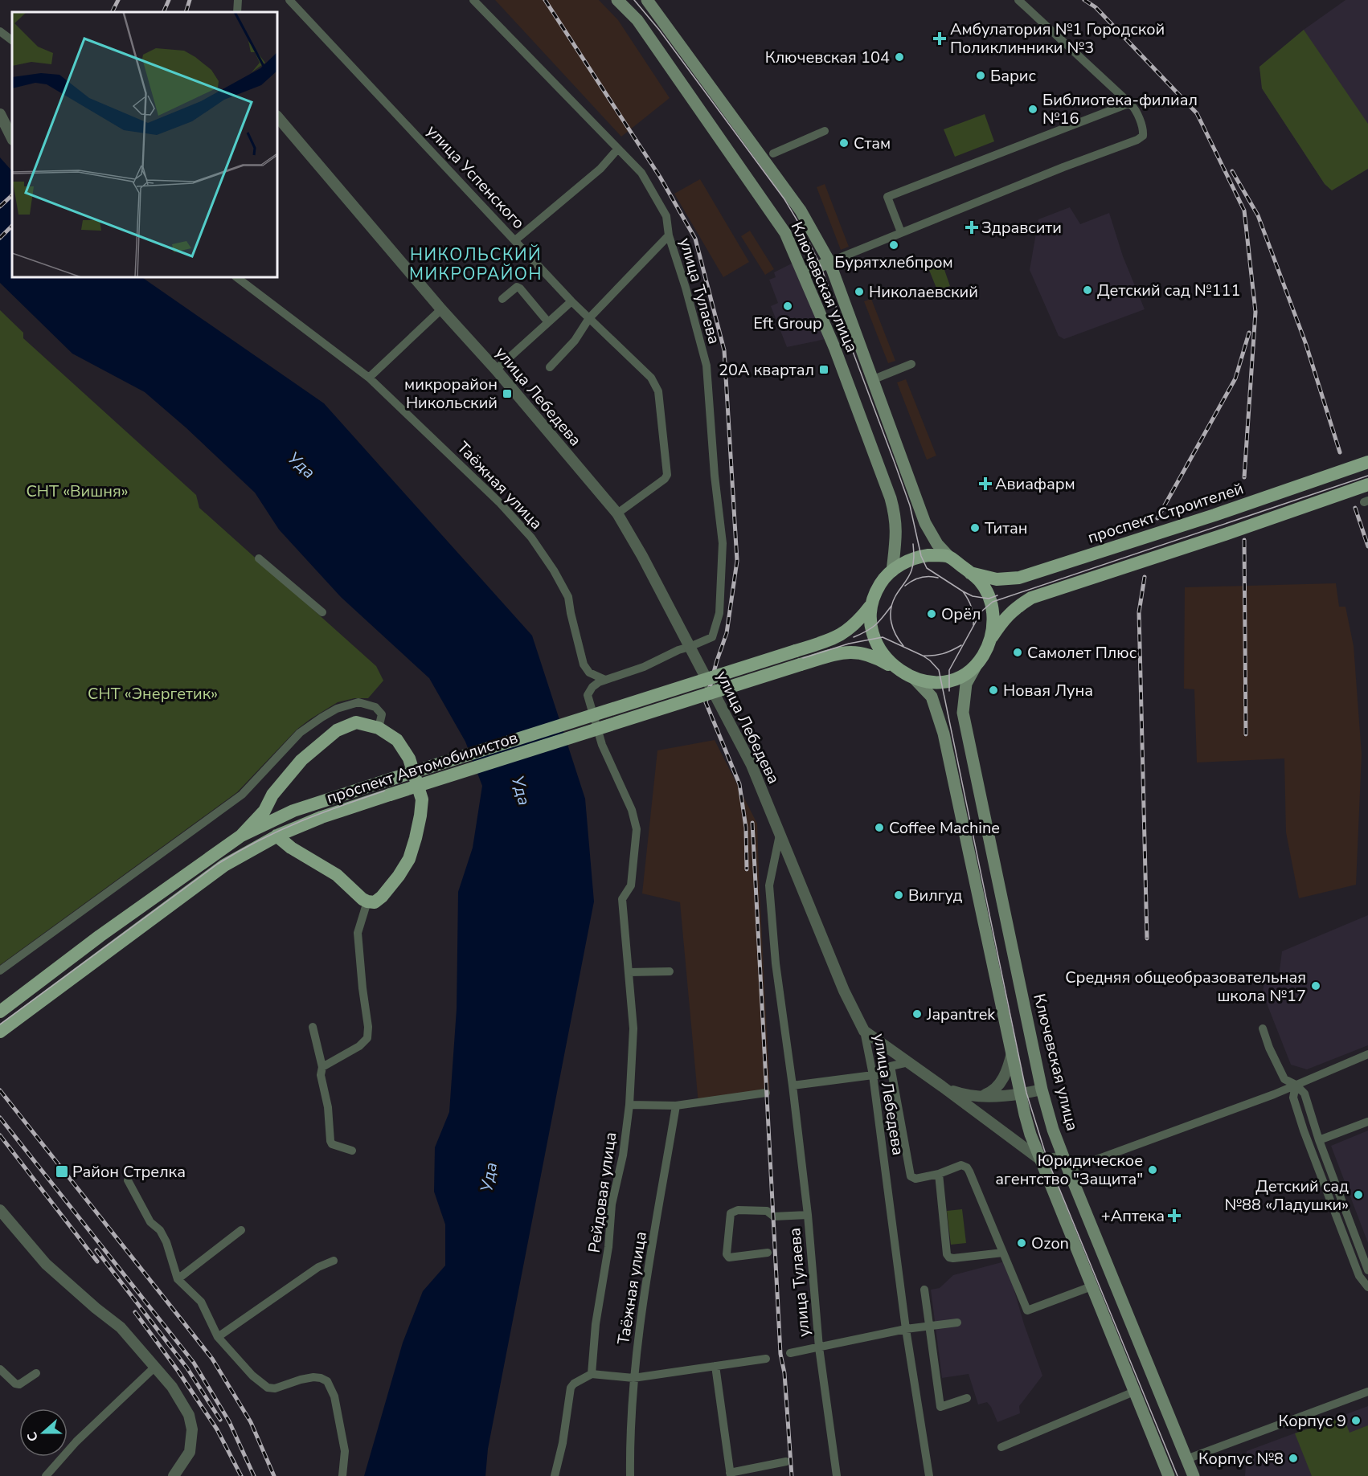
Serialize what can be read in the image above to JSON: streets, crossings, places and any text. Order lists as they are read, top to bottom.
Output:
{
  "streets": {
    "main road": ["Ключевская улица", "проспект Строителей", "проспект Автомобилистов"],
    "street": [
      "улица Успенского",
      "улица Тулаева",
      "улица Лебедева",
      "Таёжная улица",
      "Рейдовая улица"
    ]
  },
  "crossings": [
    ["улица Успенского", "улица Лебедева"],
    ["Ключевская улица", "проспект Строителей"],
    ["Ключевская улица", "проспект Автомобилистов"],
    ["улица Тулаева", "улица Лебедева"],
    ["улица Тулаева", "Таёжная улица"],
    ["улица Тулаева", "Рейдовая улица"],
    ["Таёжная улица", "Рейдовая улица"],
    ["проспект Строителей", "проспект Автомобилистов"]
  ],
  "districts": ["НИКОЛЬСКИЙ МИКРОРАЙОН"],
  "water": ["Уда"],
  "parks": ["СНТ «Вишня»", "СНТ «Энергетик»"],
  "places": {
    "health": [
      "Амбулатория №1 Городской Поликлинники №3",
      "Здравсити",
      "Авиафарм",
      "+Аптека"
    ],
    "other": [
      "Ключевская 104",
      "Барис",
      "Библиотека-филиал №16",
      "Стам",
      "Бурятхлебпром",
      "Детский сад №111",
      "Николаевский",
      "Eft Group",
      "Титан",
      "Орёл",
      "Самолет Плюс",
      "Новая Луна",
      "Coffee Machine",
      "Вилгуд",
      "Средняя общеобразовательная школа №17",
      "Japantrek",
      "Юридическое агентство \"Защита\"",
      "Детский сад №88 «Ладушки»",
      "Ozon",
      "Корпус 9",
      "Корпус №8"
    ],
    "transit": ["20А квартал", "микрорайон Никольский", "Район Стрелка"]
  },
  "north": "left"
}
